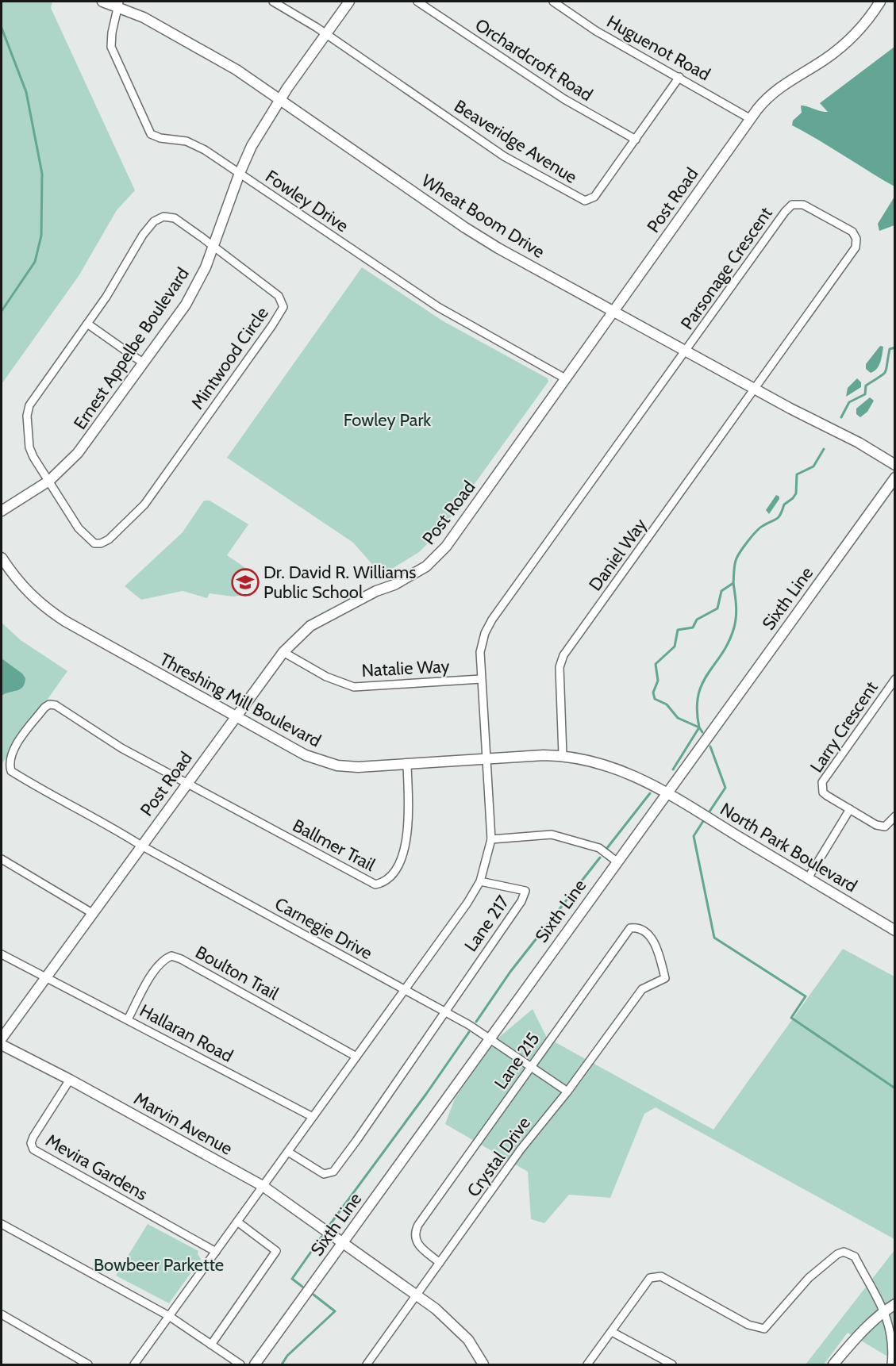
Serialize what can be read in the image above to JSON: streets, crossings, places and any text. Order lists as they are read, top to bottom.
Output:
{
  "streets": {
    "street": [
      "Huguenot Road",
      "Orchardcroft Road",
      "Beaveridge Avenue",
      "Post Road",
      "Fowley Drive",
      "Wheat Boom Drive",
      "Parsonage Crescent",
      "Ernest Appelbe Boulevard",
      "Mintwood Circle",
      "Daniel Way",
      "Sixth Line",
      "Natalie Way",
      "Threshing Mill Boulevard",
      "Larry Crescent",
      "Ballmer Trail",
      "North Park Boulevard",
      "Lane 217",
      "Carnegie Drive",
      "Boulton Trail",
      "Hallaran Road",
      "Lane 215",
      "Marvin Avenue",
      "Crystal Drive",
      "Mevira Gardens"
    ]
  },
  "crossings": [
    ["Huguenot Road", "Beaveridge Avenue"],
    ["Huguenot Road", "Post Road"],
    ["Orchardcroft Road", "Beaveridge Avenue"],
    ["Beaveridge Avenue", "Ernest Appelbe Boulevard"],
    ["Post Road", "Fowley Drive"],
    ["Post Road", "Wheat Boom Drive"],
    ["Post Road", "Natalie Way"],
    ["Post Road", "Threshing Mill Boulevard"],
    ["Post Road", "Ballmer Trail"],
    ["Post Road", "Carnegie Drive"],
    ["Post Road", "Hallaran Road"],
    ["Fowley Drive", "Wheat Boom Drive"],
    ["Fowley Drive", "Ernest Appelbe Boulevard"],
    ["Wheat Boom Drive", "Parsonage Crescent"],
    ["Wheat Boom Drive", "Ernest Appelbe Boulevard"],
    ["Wheat Boom Drive", "Daniel Way"],
    ["Parsonage Crescent", "Daniel Way"],
    ["Parsonage Crescent", "Natalie Way"],
    ["Parsonage Crescent", "Threshing Mill Boulevard"],
    ["Parsonage Crescent", "Lane 217"],
    ["Parsonage Crescent", "Carnegie Drive"],
    ["Parsonage Crescent", "Boulton Trail"],
    ["Parsonage Crescent", "Hallaran Road"],
    ["Parsonage Crescent", "Marvin Avenue"],
    ["Parsonage Crescent", "Mevira Gardens"],
    ["Ernest Appelbe Boulevard", "Mintwood Circle"],
    ["Daniel Way", "Threshing Mill Boulevard"],
    ["Sixth Line", "Threshing Mill Boulevard"],
    ["Sixth Line", "North Park Boulevard"],
    ["Sixth Line", "Carnegie Drive"],
    ["Sixth Line", "Marvin Avenue"],
    ["Threshing Mill Boulevard", "Ballmer Trail"],
    ["Threshing Mill Boulevard", "North Park Boulevard"],
    ["Ballmer Trail", "Carnegie Drive"],
    ["Lane 217", "Carnegie Drive"],
    ["Carnegie Drive", "Lane 215"],
    ["Carnegie Drive", "Crystal Drive"],
    ["Boulton Trail", "Hallaran Road"],
    ["Lane 215", "Crystal Drive"],
    ["Marvin Avenue", "Crystal Drive"],
    ["Marvin Avenue", "Mevira Gardens"]
  ],
  "parks": ["Fowley Park", "Bowbeer Parkette"],
  "places": {
    "school or university": ["Dr. David R. Williams Public School"]
  }
}
